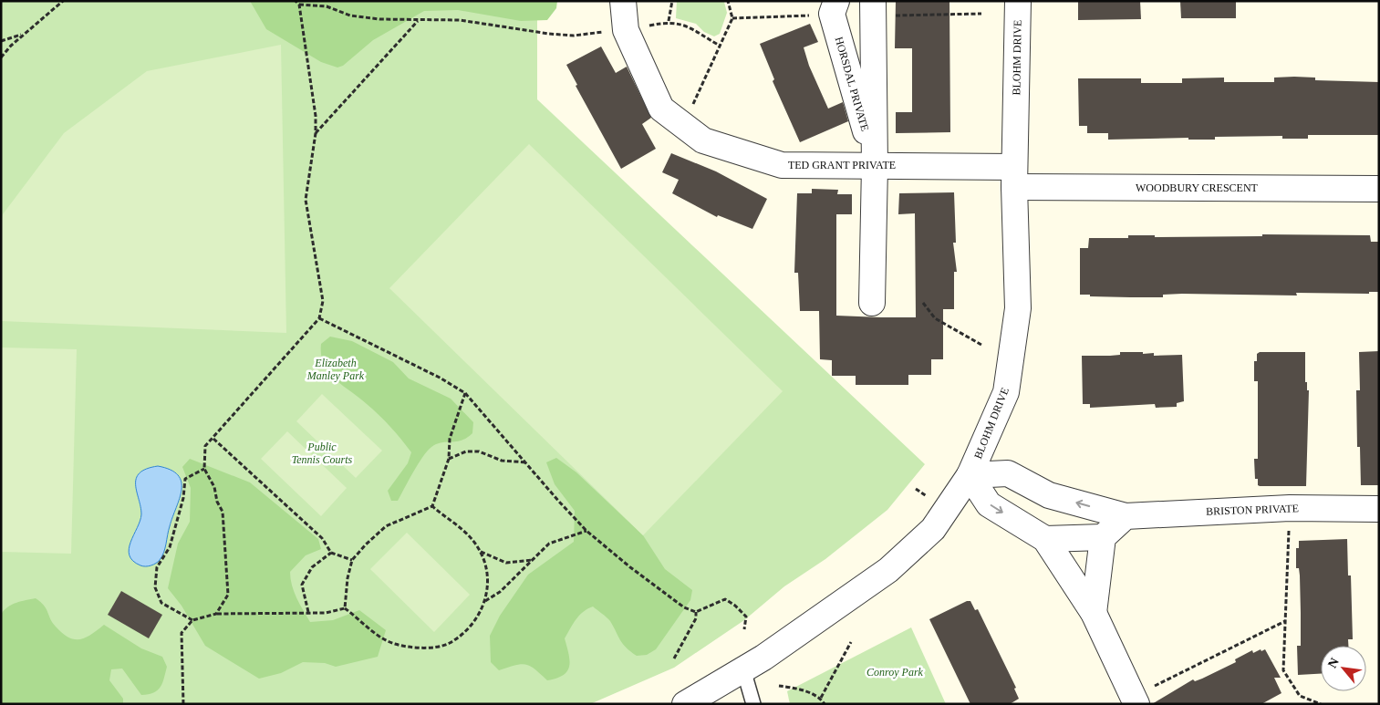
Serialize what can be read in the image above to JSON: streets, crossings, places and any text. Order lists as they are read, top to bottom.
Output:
{
  "streets": {
    "street": [
      "BLOHM DRIVE",
      "HORSDAL PRIVATE",
      "TED GRANT PRIVATE",
      "WOODBURY CRESCENT",
      "BRISTON PRIVATE"
    ]
  },
  "crossings": [
    ["BLOHM DRIVE", "TED GRANT PRIVATE"],
    ["BLOHM DRIVE", "WOODBURY CRESCENT"],
    ["BLOHM DRIVE", "BRISTON PRIVATE"],
    ["HORSDAL PRIVATE", "TED GRANT PRIVATE"],
    ["TED GRANT PRIVATE", "WOODBURY CRESCENT"]
  ],
  "parks": ["Elizabeth Manley Park", "Public Tennis Courts", "Conroy Park"],
  "north": "top left"
}
